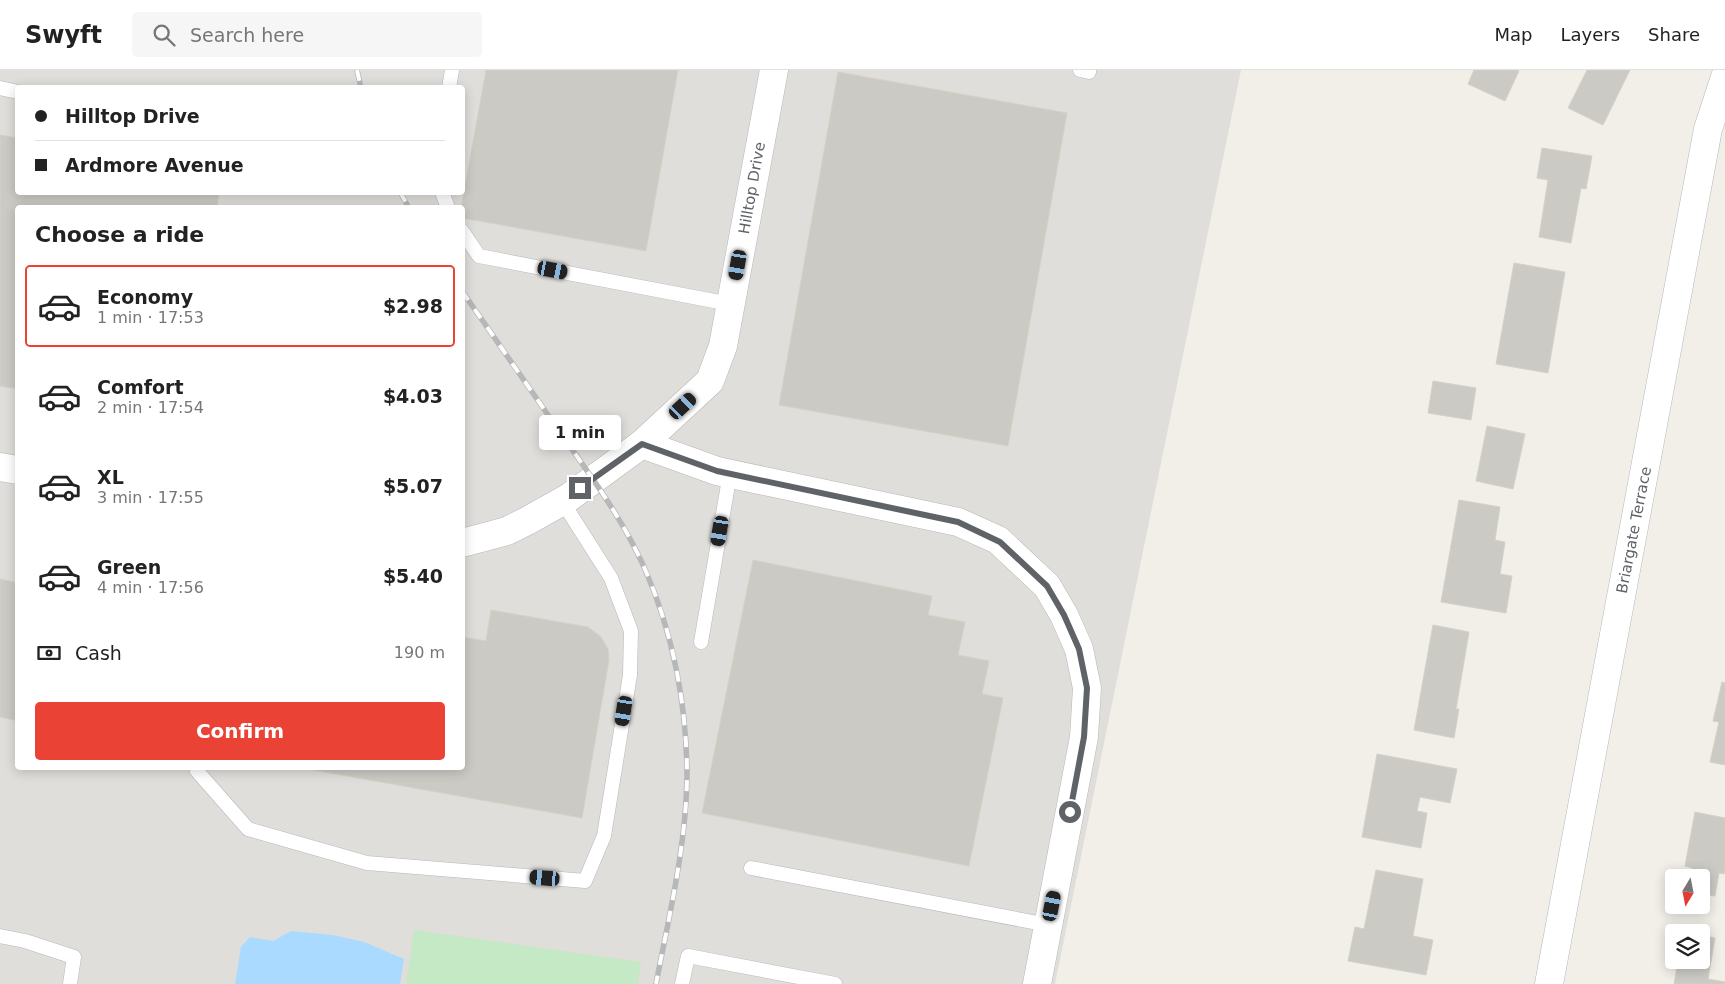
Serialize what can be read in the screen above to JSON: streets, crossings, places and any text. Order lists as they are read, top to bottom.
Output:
{
  "streets": {
    "street": ["Hilltop Drive", "Briargate Terrace"]
  },
  "north": "bottom",
  "page": {
    "header": "Swyft",
    "search": "Search here",
    "nav": ["Map", "Layers", "Share"],
    "banner": ["Hilltop Drive", "Ardmore Avenue"],
    "heading": "Choose a ride",
    "list": [
      {
        "name": "Economy",
        "note": "1 min · 17:53",
        "value": "$2.98"
      },
      {
        "name": "Comfort",
        "note": "2 min · 17:54",
        "value": "$4.03"
      },
      {
        "name": "XL",
        "note": "3 min · 17:55",
        "value": "$5.07"
      },
      {
        "name": "Green",
        "note": "4 min · 17:56",
        "value": "$5.40"
      }
    ],
    "bubble": "1 min",
    "pay": ["Cash", "190 m"],
    "buttons": "Confirm"
  }
}
